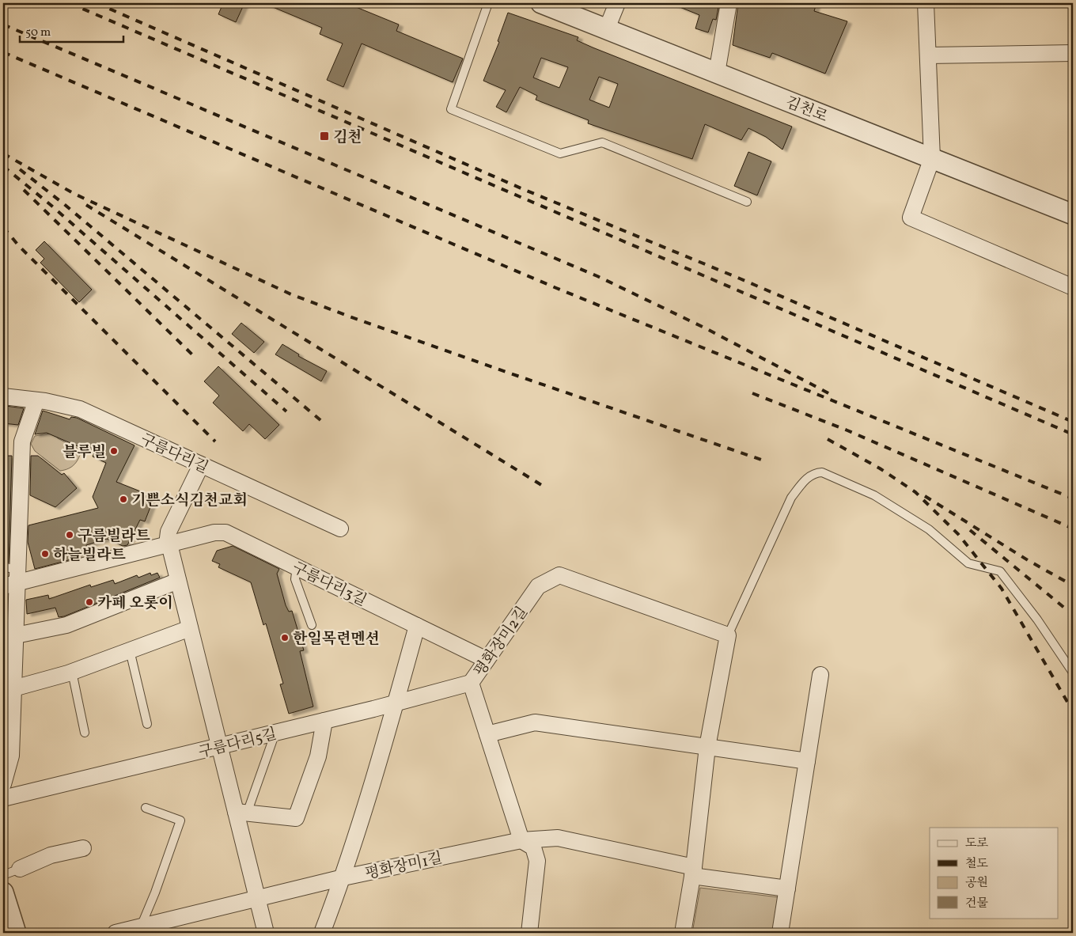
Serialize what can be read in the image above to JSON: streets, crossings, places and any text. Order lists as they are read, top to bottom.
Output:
{
  "streets": {
    "street": [
      "김천로",
      "구름다리길",
      "구름다리3길",
      "평화장미2길",
      "구름다리5길",
      "평화장미1길"
    ]
  },
  "crossings": [
    ["구름다리3길", "평화장미2길"],
    ["평화장미2길", "구름다리5길"],
    ["평화장미2길", "평화장미1길"]
  ],
  "places": {
    "transit": ["김천"],
    "other": [
      "블루빌",
      "기쁜소식김천교회",
      "구름빌라트",
      "하늘빌라트",
      "카페 오롯이",
      "한일목련멘션"
    ]
  },
  "legend": [
    "도로",
    "철도",
    "공원",
    "건물"
  ],
  "scale_bar": "50 m"
}
